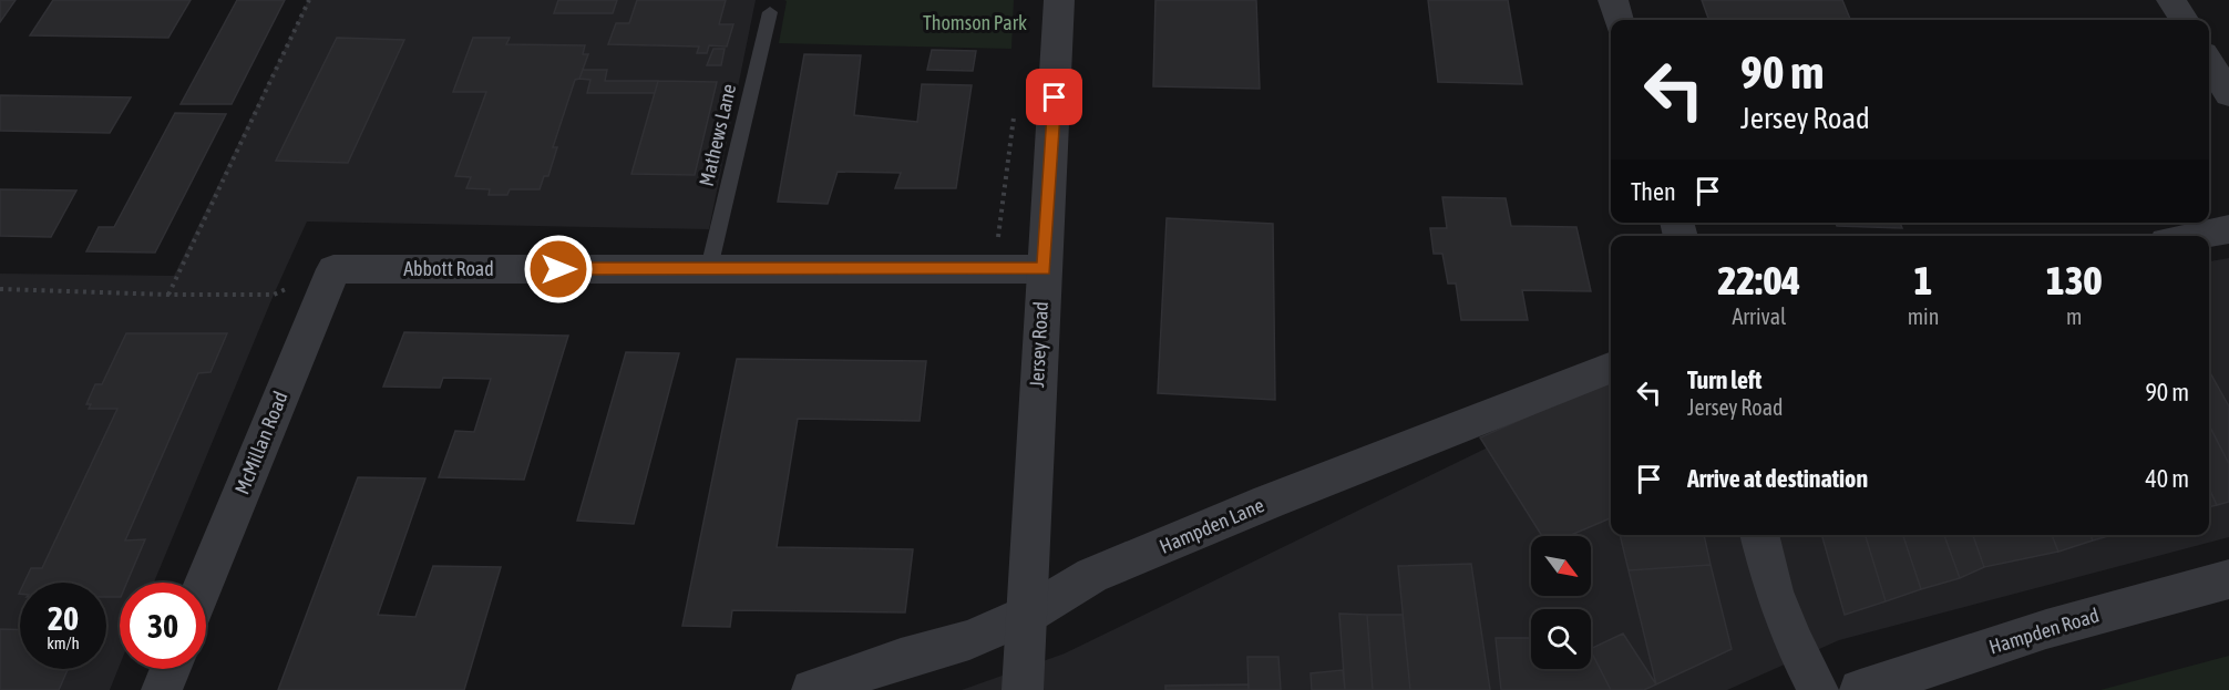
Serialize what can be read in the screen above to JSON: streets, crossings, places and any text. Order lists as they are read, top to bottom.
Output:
{
  "streets": {
    "street": [
      "Abbott Road",
      "Jersey Road",
      "McMillan Road",
      "Hampden Lane",
      "Hampden Road"
    ],
    "lane": ["Mathews Lane"]
  },
  "crossings": [
    ["Mathews Lane", "Abbott Road"],
    ["Abbott Road", "Jersey Road"],
    ["Abbott Road", "McMillan Road"],
    ["Jersey Road", "Hampden Lane"]
  ],
  "parks": ["Thomson Park"],
  "north": "bottom right",
  "page": {
    "turn": ["90 m", "Jersey Road"],
    "then": "Then",
    "eta": [
      "22:04",
      "Arrival",
      "1",
      "min",
      "130",
      "m"
    ],
    "list": [
      {
        "name": "Turn left",
        "note": "Jersey Road",
        "value": "90 m"
      },
      {
        "name": "Arrive at destination",
        "value": "40 m"
      }
    ],
    "speed": "20 km/h",
    "limit": "30"
  }
}
